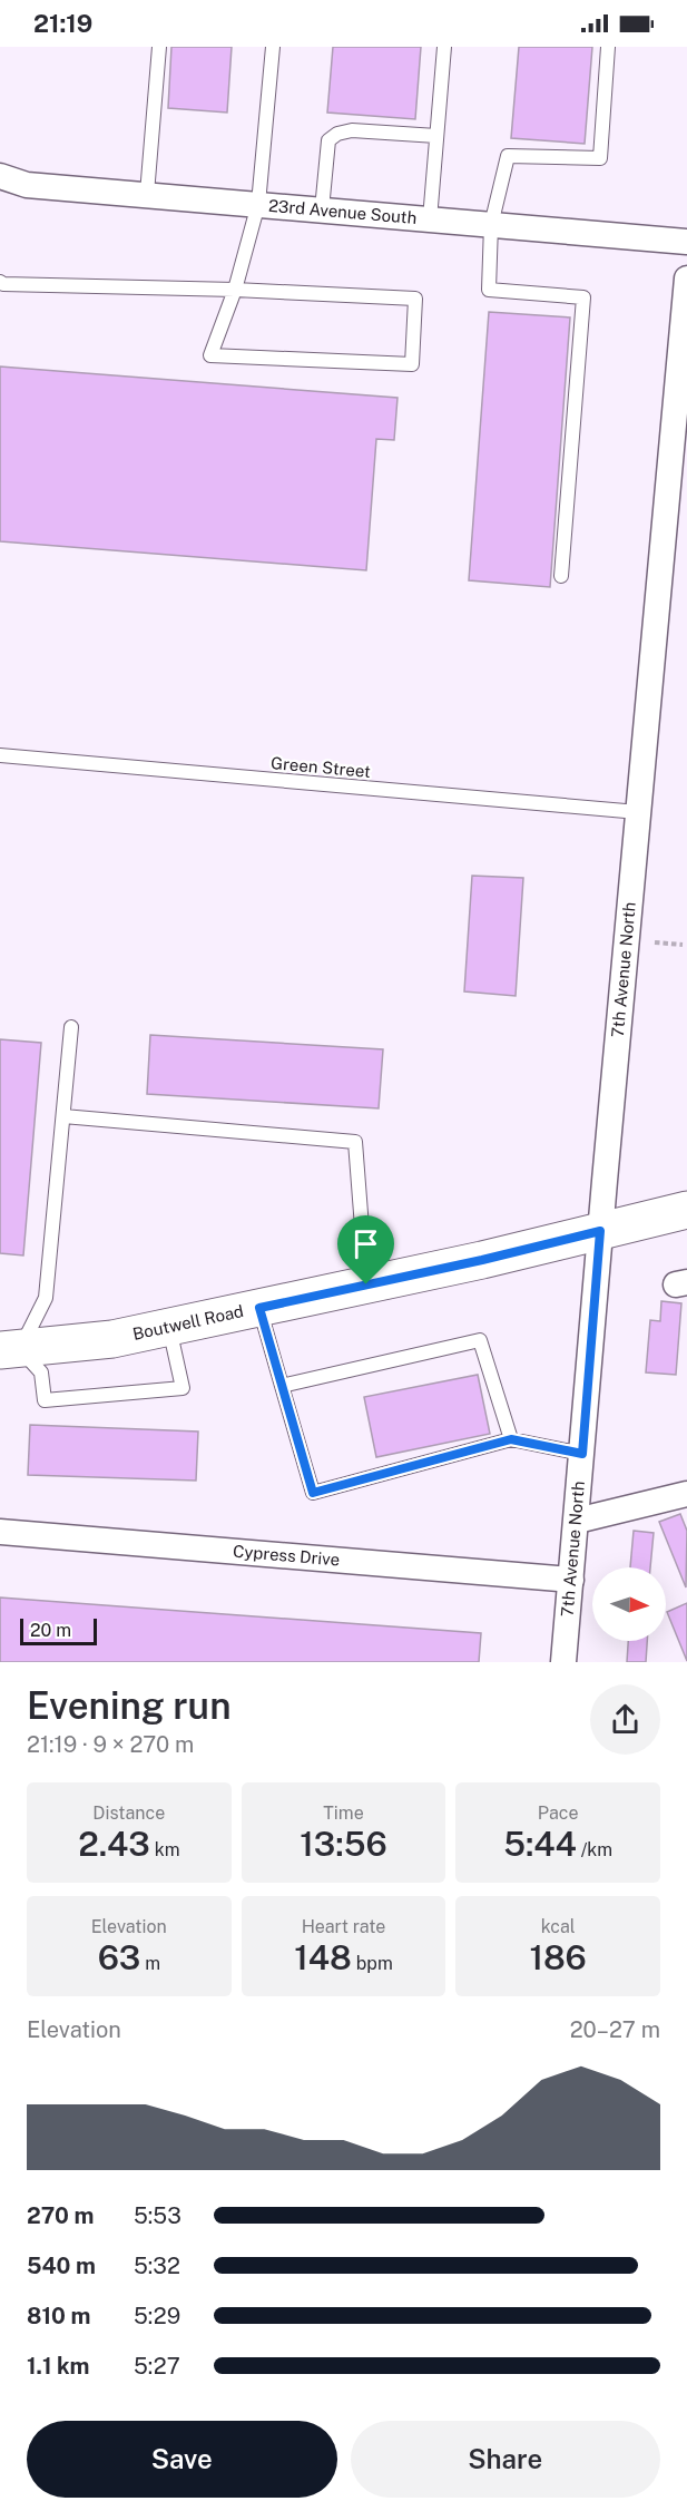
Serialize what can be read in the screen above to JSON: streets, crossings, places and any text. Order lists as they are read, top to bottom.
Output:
{
  "streets": {
    "street": [
      "23rd Avenue South",
      "7th Avenue North",
      "Boutwell Road",
      "Cypress Drive"
    ],
    "lane": ["Green Street"]
  },
  "crossings": [
    ["Green Street", "7th Avenue North"],
    ["7th Avenue North", "Boutwell Road"],
    ["7th Avenue North", "Cypress Drive"]
  ],
  "scale_bar": "20 m",
  "north": "right",
  "page": {
    "status": "21:19",
    "scale": "20 m",
    "heading": ["Evening run", "21:19 · 9 × 270 m"],
    "stats": [
      ["Distance", "2.43 km"],
      ["Time", "13:56"],
      ["Pace", "5:44 /km"],
      ["Elevation", "63 m"],
      ["Heart rate", "148 bpm"],
      ["kcal", "186"]
    ],
    "chart": ["Elevation", "20–27 m"],
    "list": [
      {
        "name": "270 m",
        "note": "5:53"
      },
      {
        "name": "540 m",
        "note": "5:32"
      },
      {
        "name": "810 m",
        "note": "5:29"
      },
      {
        "name": "1.1 km",
        "note": "5:27"
      }
    ],
    "buttons": ["Save", "Share"]
  }
}
